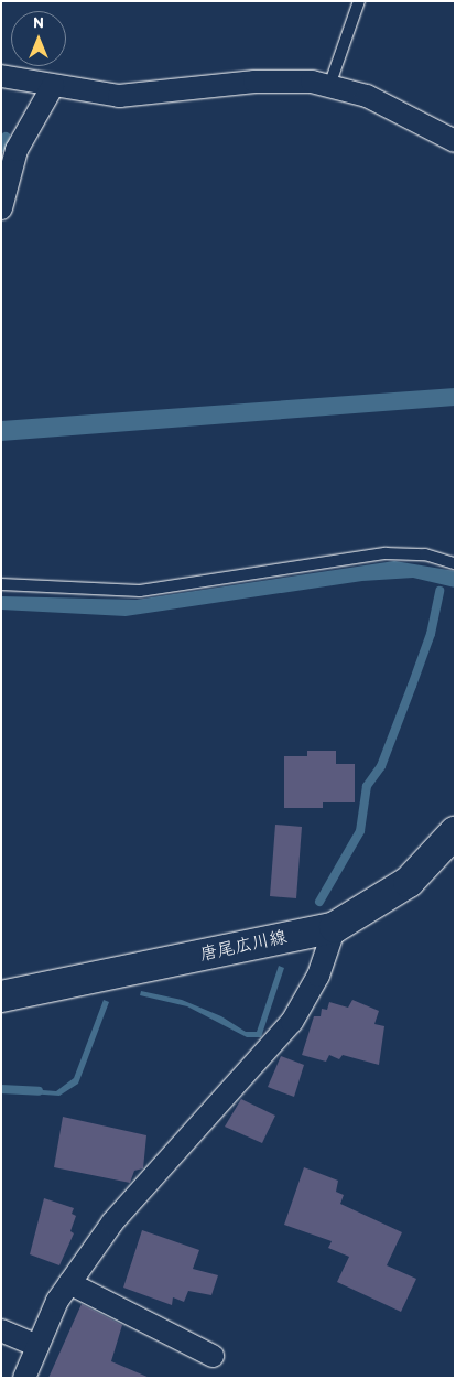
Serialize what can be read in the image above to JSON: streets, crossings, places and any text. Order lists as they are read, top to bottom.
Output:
{
  "streets": {
    "main road": ["唐尾広川線"]
  },
  "north": "top"
}
